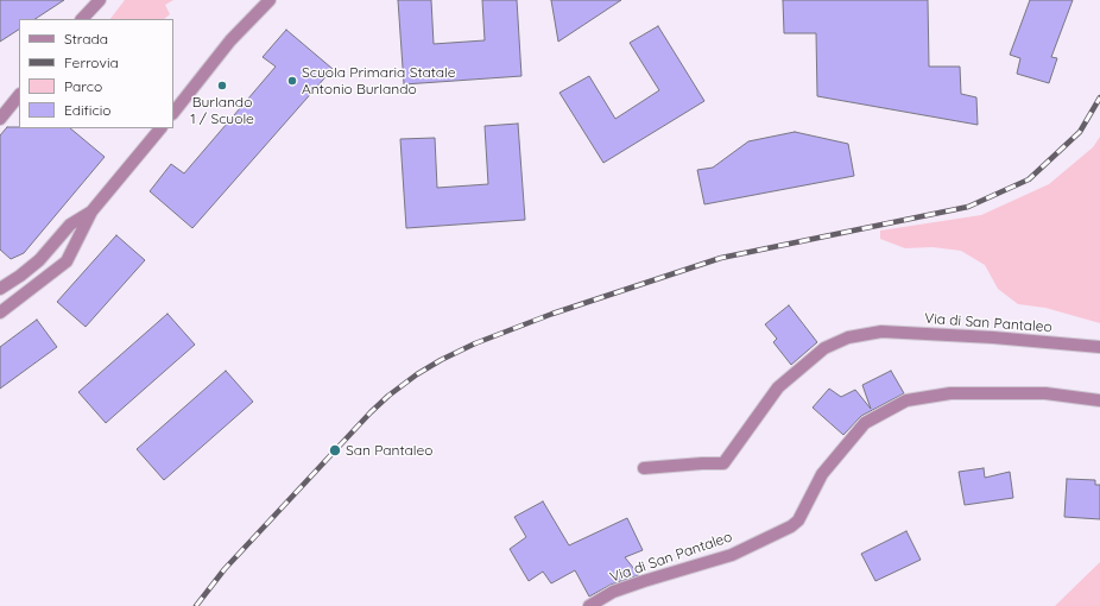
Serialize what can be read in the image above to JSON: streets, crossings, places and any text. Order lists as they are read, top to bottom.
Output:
{
  "streets": {
    "street": ["Via di San Pantaleo"]
  },
  "places": ["Scuola Primaria Statale Antonio Burlando", "Burlando 1 / Scuole", "San Pantaleo"],
  "legend": [
    "Strada",
    "Ferrovia",
    "Parco",
    "Edificio"
  ]
}
